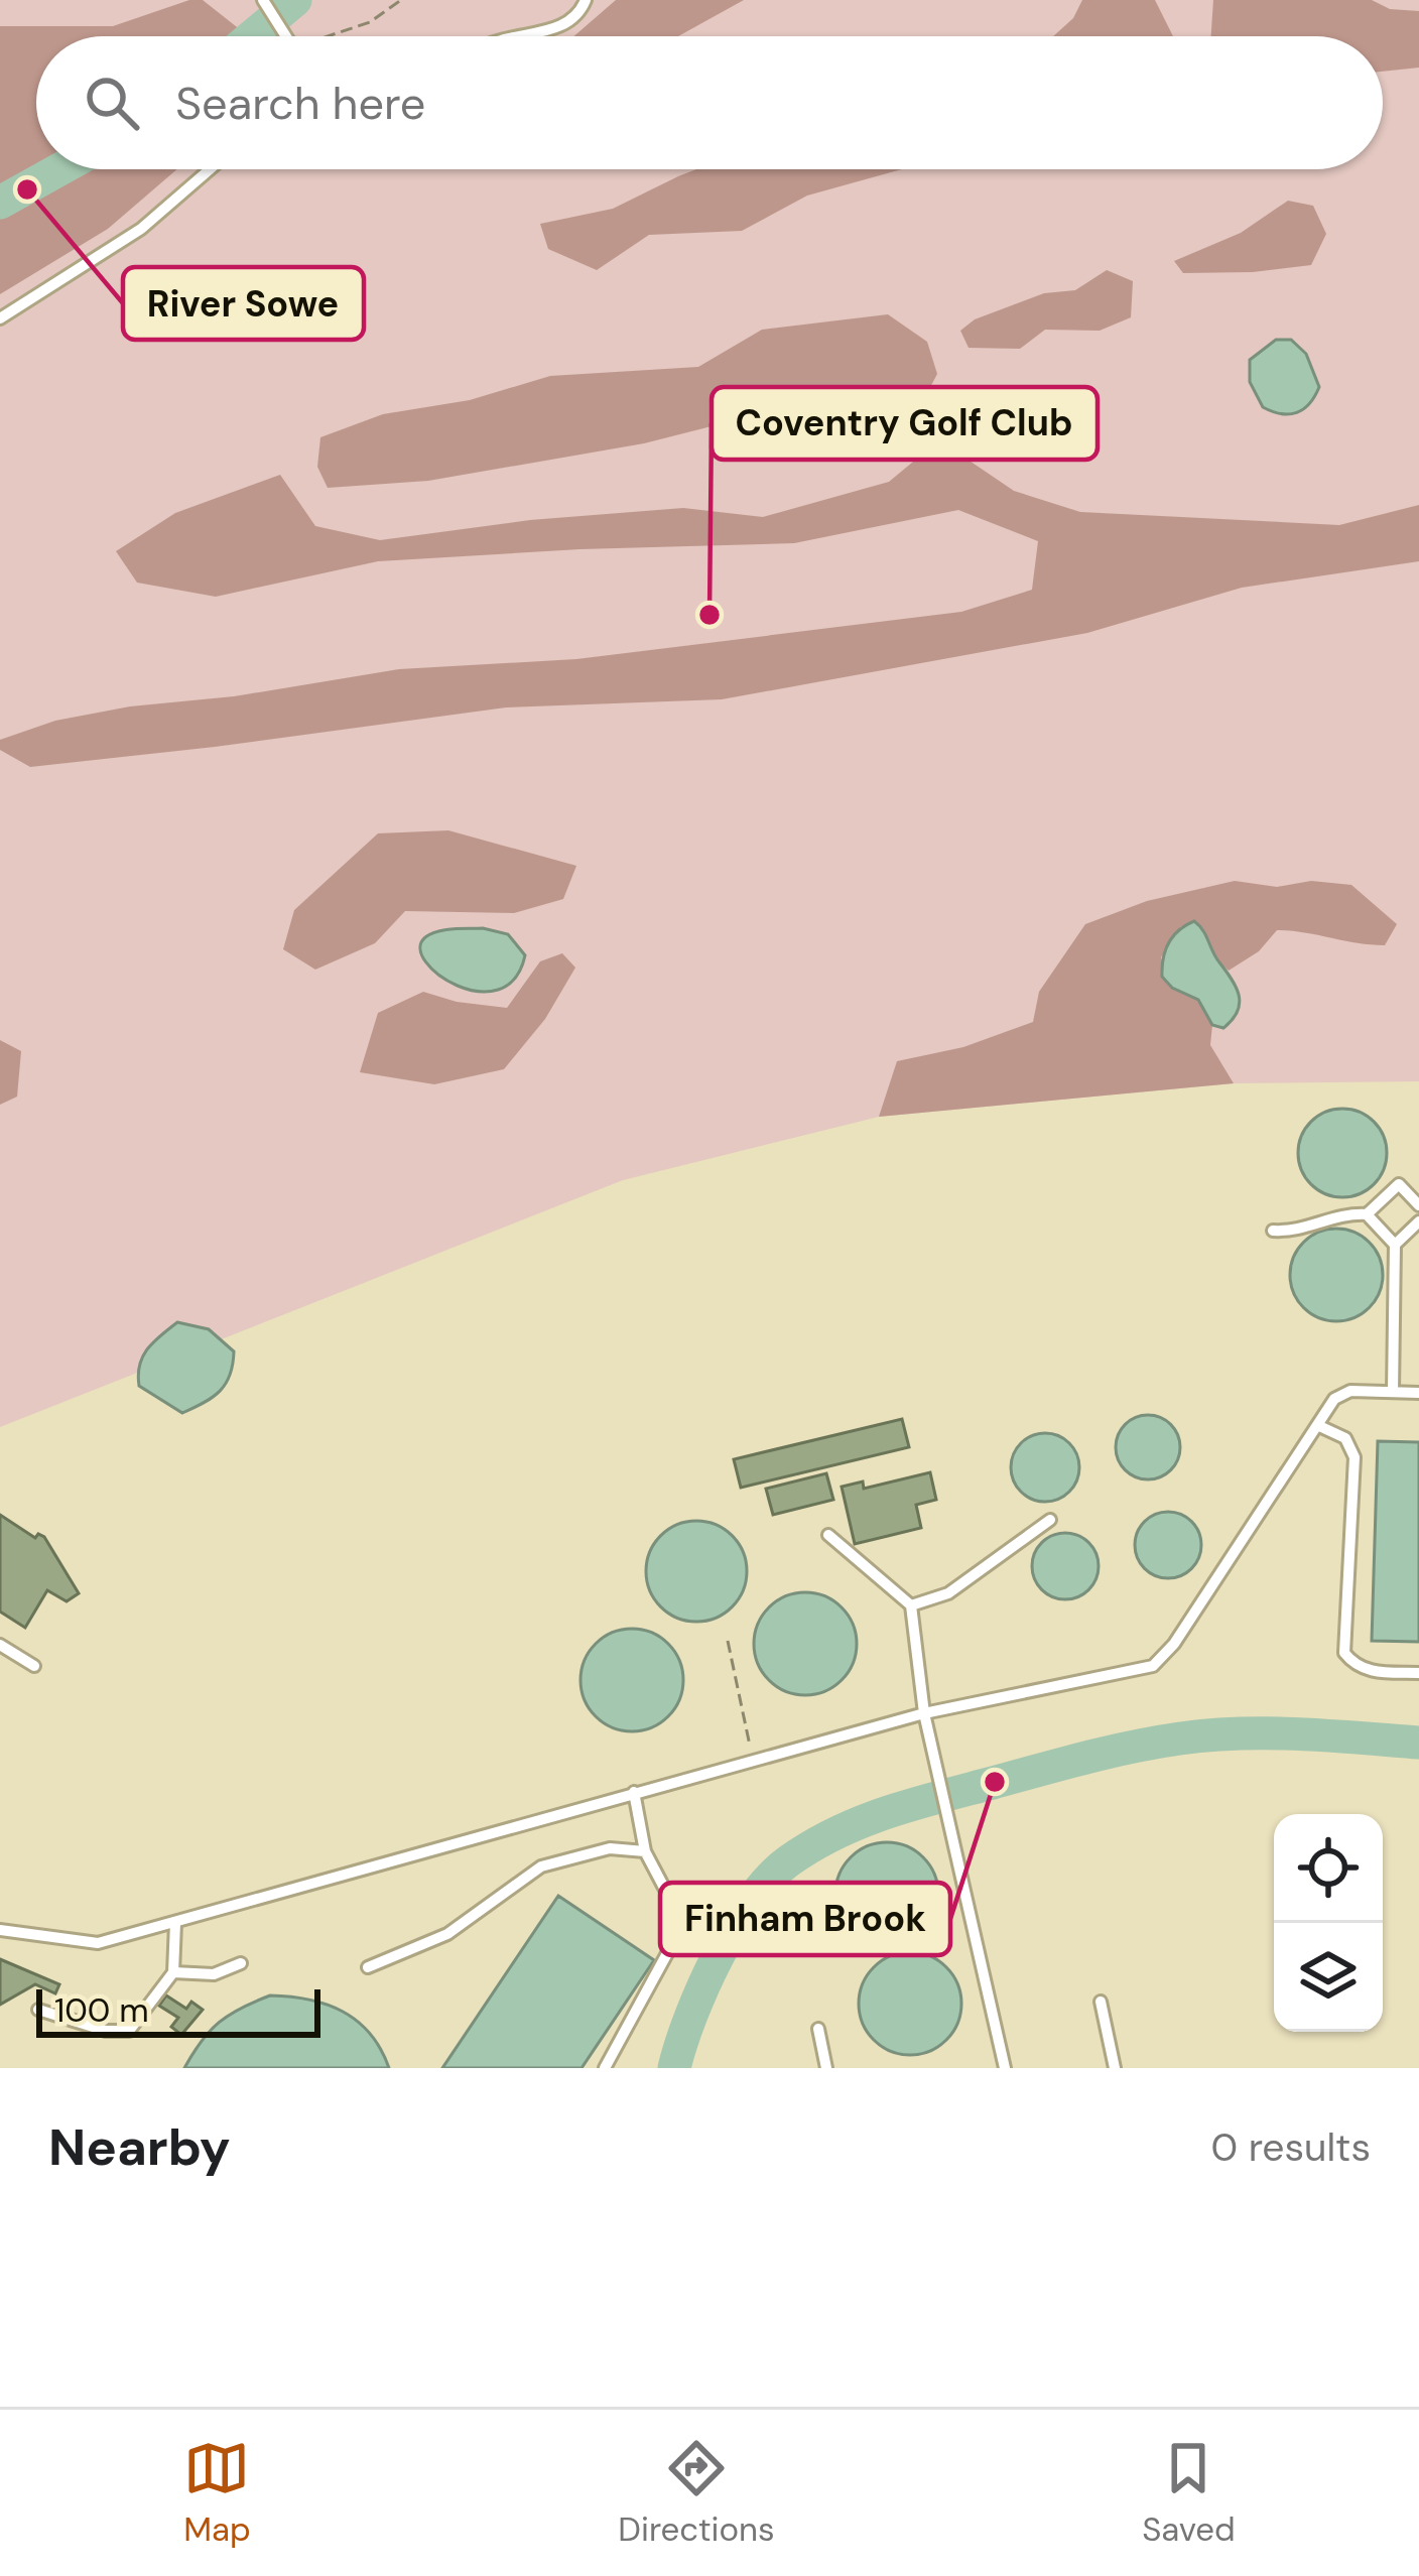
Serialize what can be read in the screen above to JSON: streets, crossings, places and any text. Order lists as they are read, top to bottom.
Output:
{
  "places": ["River Sowe", "Coventry Golf Club", "Finham Brook"],
  "scale_bar": "100 m",
  "page": {
    "search": "Search here",
    "scale": "100 m",
    "heading": ["Nearby", "0 results"],
    "nav": ["Map", "Directions", "Saved"]
  }
}
